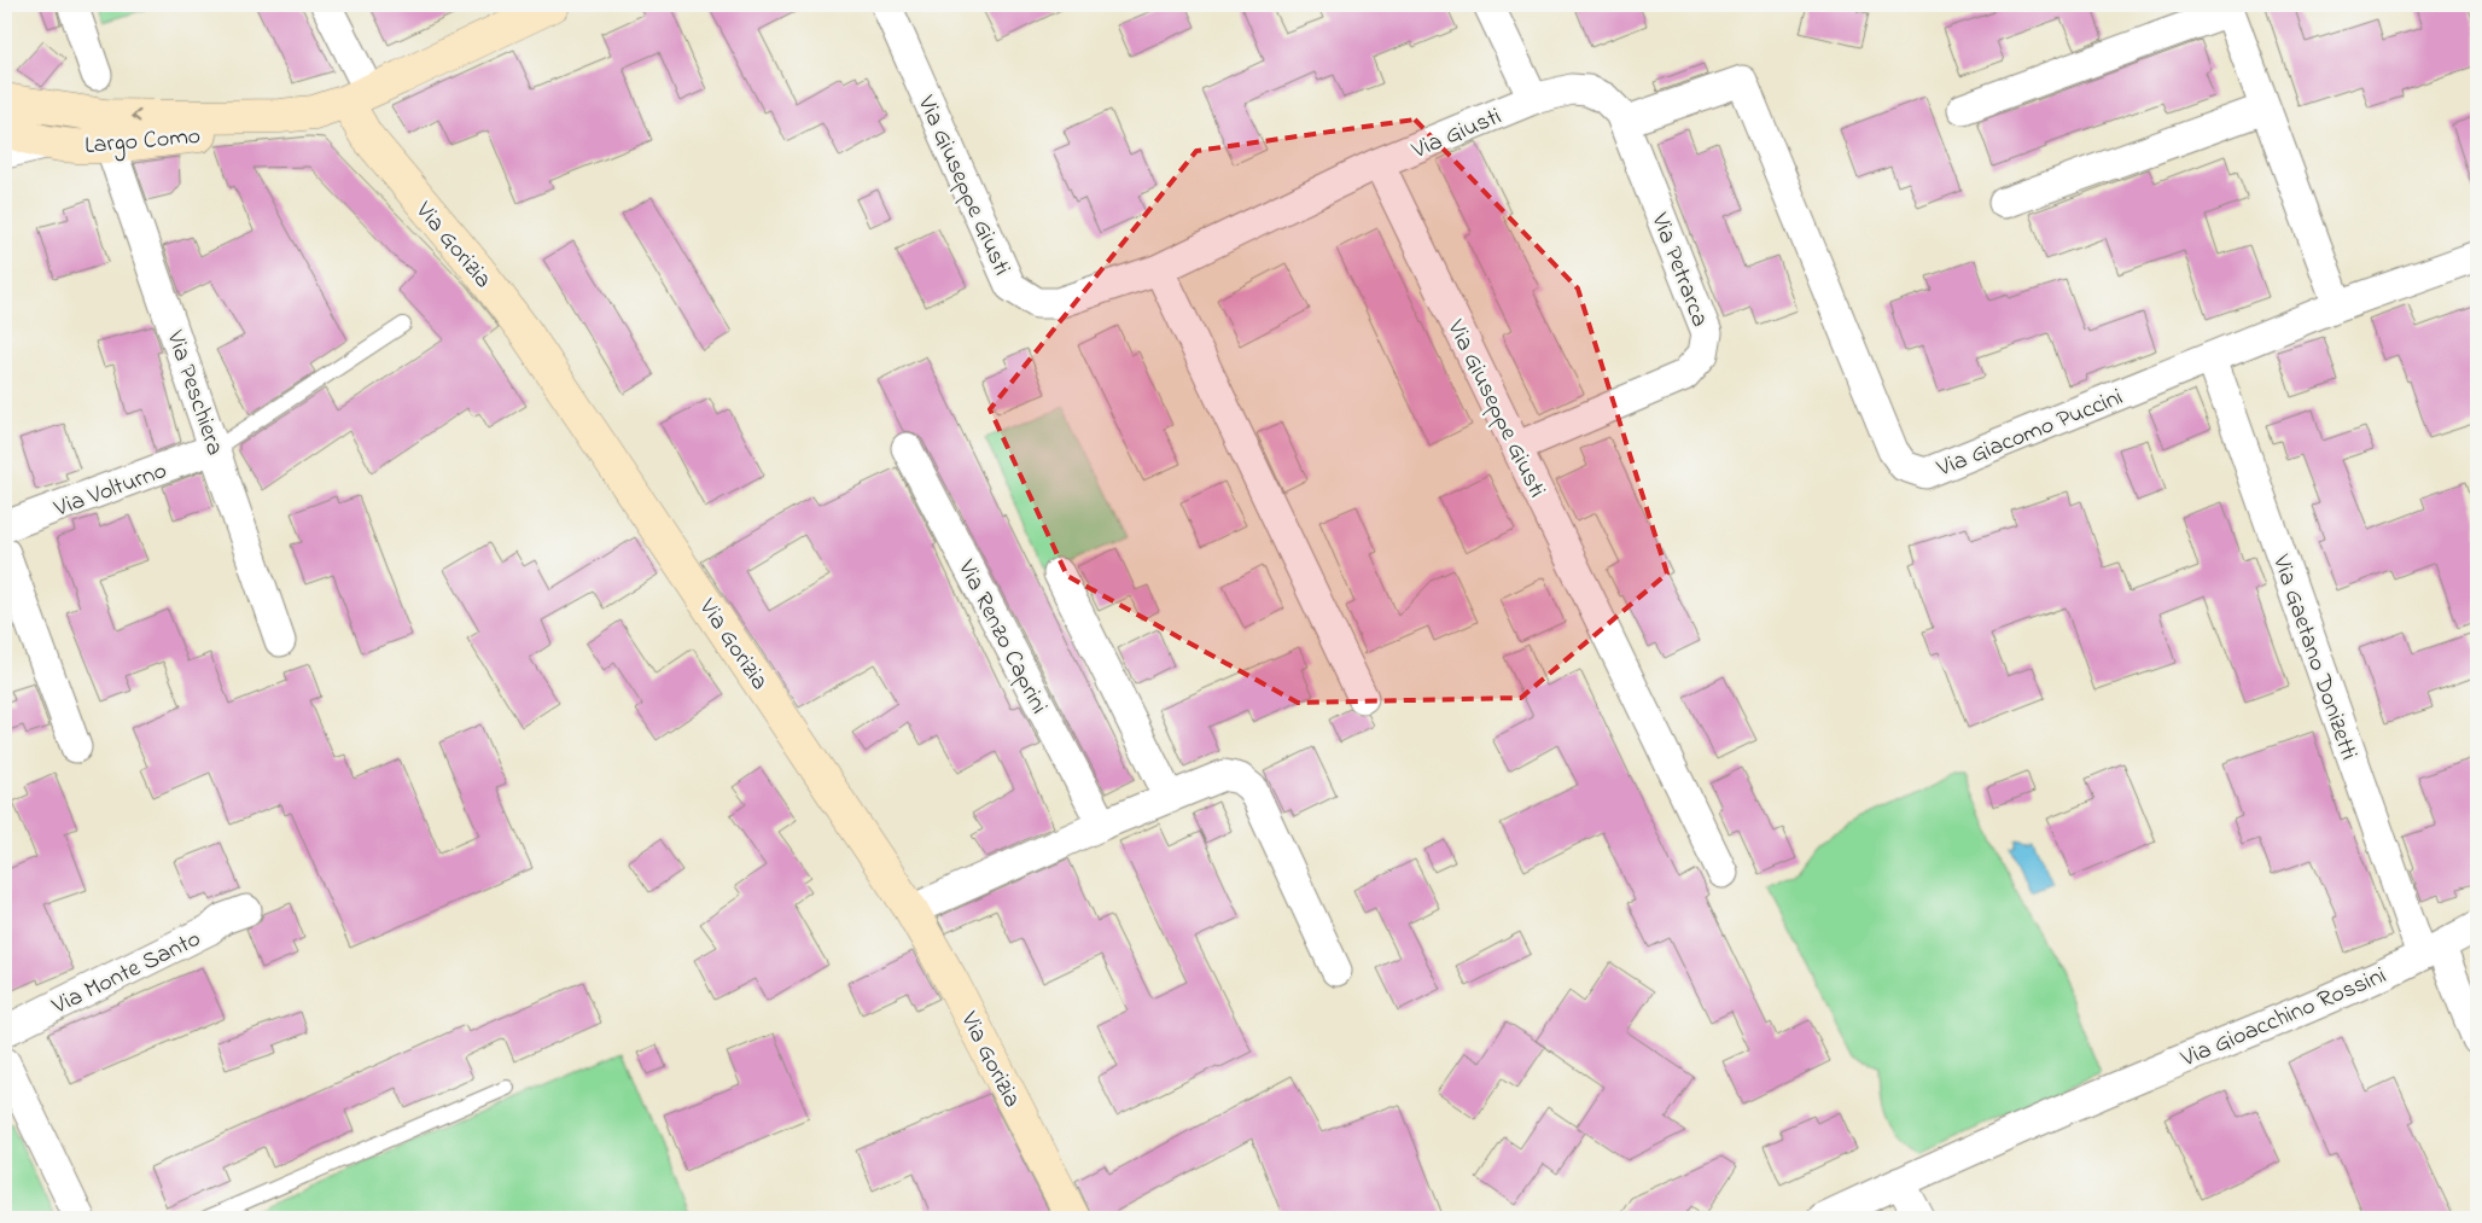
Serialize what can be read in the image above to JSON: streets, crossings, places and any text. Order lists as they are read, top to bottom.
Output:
{
  "streets": {
    "street": [
      "Via Giusti",
      "Largo Como",
      "Via Giuseppe Giusti",
      "Via Gorizia",
      "Via Petrarca",
      "Via Peschiera",
      "Via Giacomo Puccini",
      "Via Volturno",
      "Via Renzo Caprini",
      "Via Gaetano Donizetti",
      "Via Monte Santo",
      "Via Gioacchino Rossini"
    ]
  },
  "crossings": [
    ["Via Giusti", "Via Giuseppe Giusti"],
    ["Via Giusti", "Via Petrarca"],
    ["Largo Como", "Via Gorizia"],
    ["Largo Como", "Via Peschiera"],
    ["Via Giuseppe Giusti", "Via Petrarca"],
    ["Via Petrarca", "Via Giacomo Puccini"],
    ["Via Peschiera", "Via Volturno"],
    ["Via Giacomo Puccini", "Via Gaetano Donizetti"],
    ["Via Gaetano Donizetti", "Via Gioacchino Rossini"]
  ]
}
